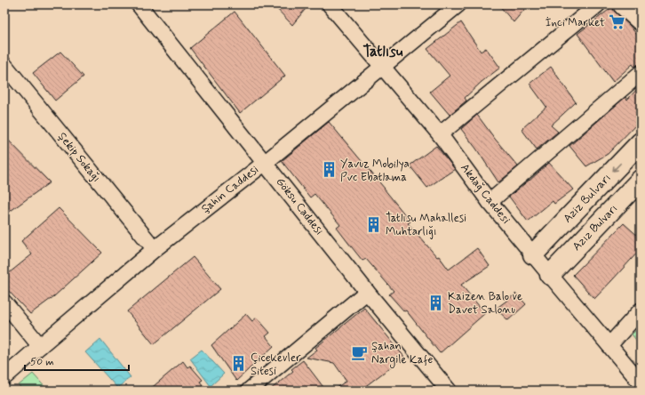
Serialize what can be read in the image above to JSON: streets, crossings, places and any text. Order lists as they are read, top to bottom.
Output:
{
  "streets": {
    "street": [
      "Şekip Sokağı",
      "Şahin Caddesi",
      "Akdağ Caddesi",
      "Aziz Bulvarı",
      "Göksu Caddesi",
      "Azız Bulvarı"
    ]
  },
  "crossings": [
    ["Şekip Sokağı", "Şahin Caddesi"],
    ["Şahin Caddesi", "Akdağ Caddesi"],
    ["Şahin Caddesi", "Göksu Caddesi"],
    ["Akdağ Caddesi", "Aziz Bulvarı"],
    ["Akdağ Caddesi", "Azız Bulvarı"]
  ],
  "districts": ["Tatlısu"],
  "places": {
    "supermarket": ["İnci Market"],
    "building": [
      "Yavuz Mobilya Pvc Ebatlama",
      "Tatlısu Mahallesi Muhtarlığı",
      "Kaizen Balo ve Davet Salonu",
      "Çicekevler Sitesi"
    ],
    "cafe": ["Şahan Nargile Kafe"]
  },
  "scale_bar": "50 m"
}
